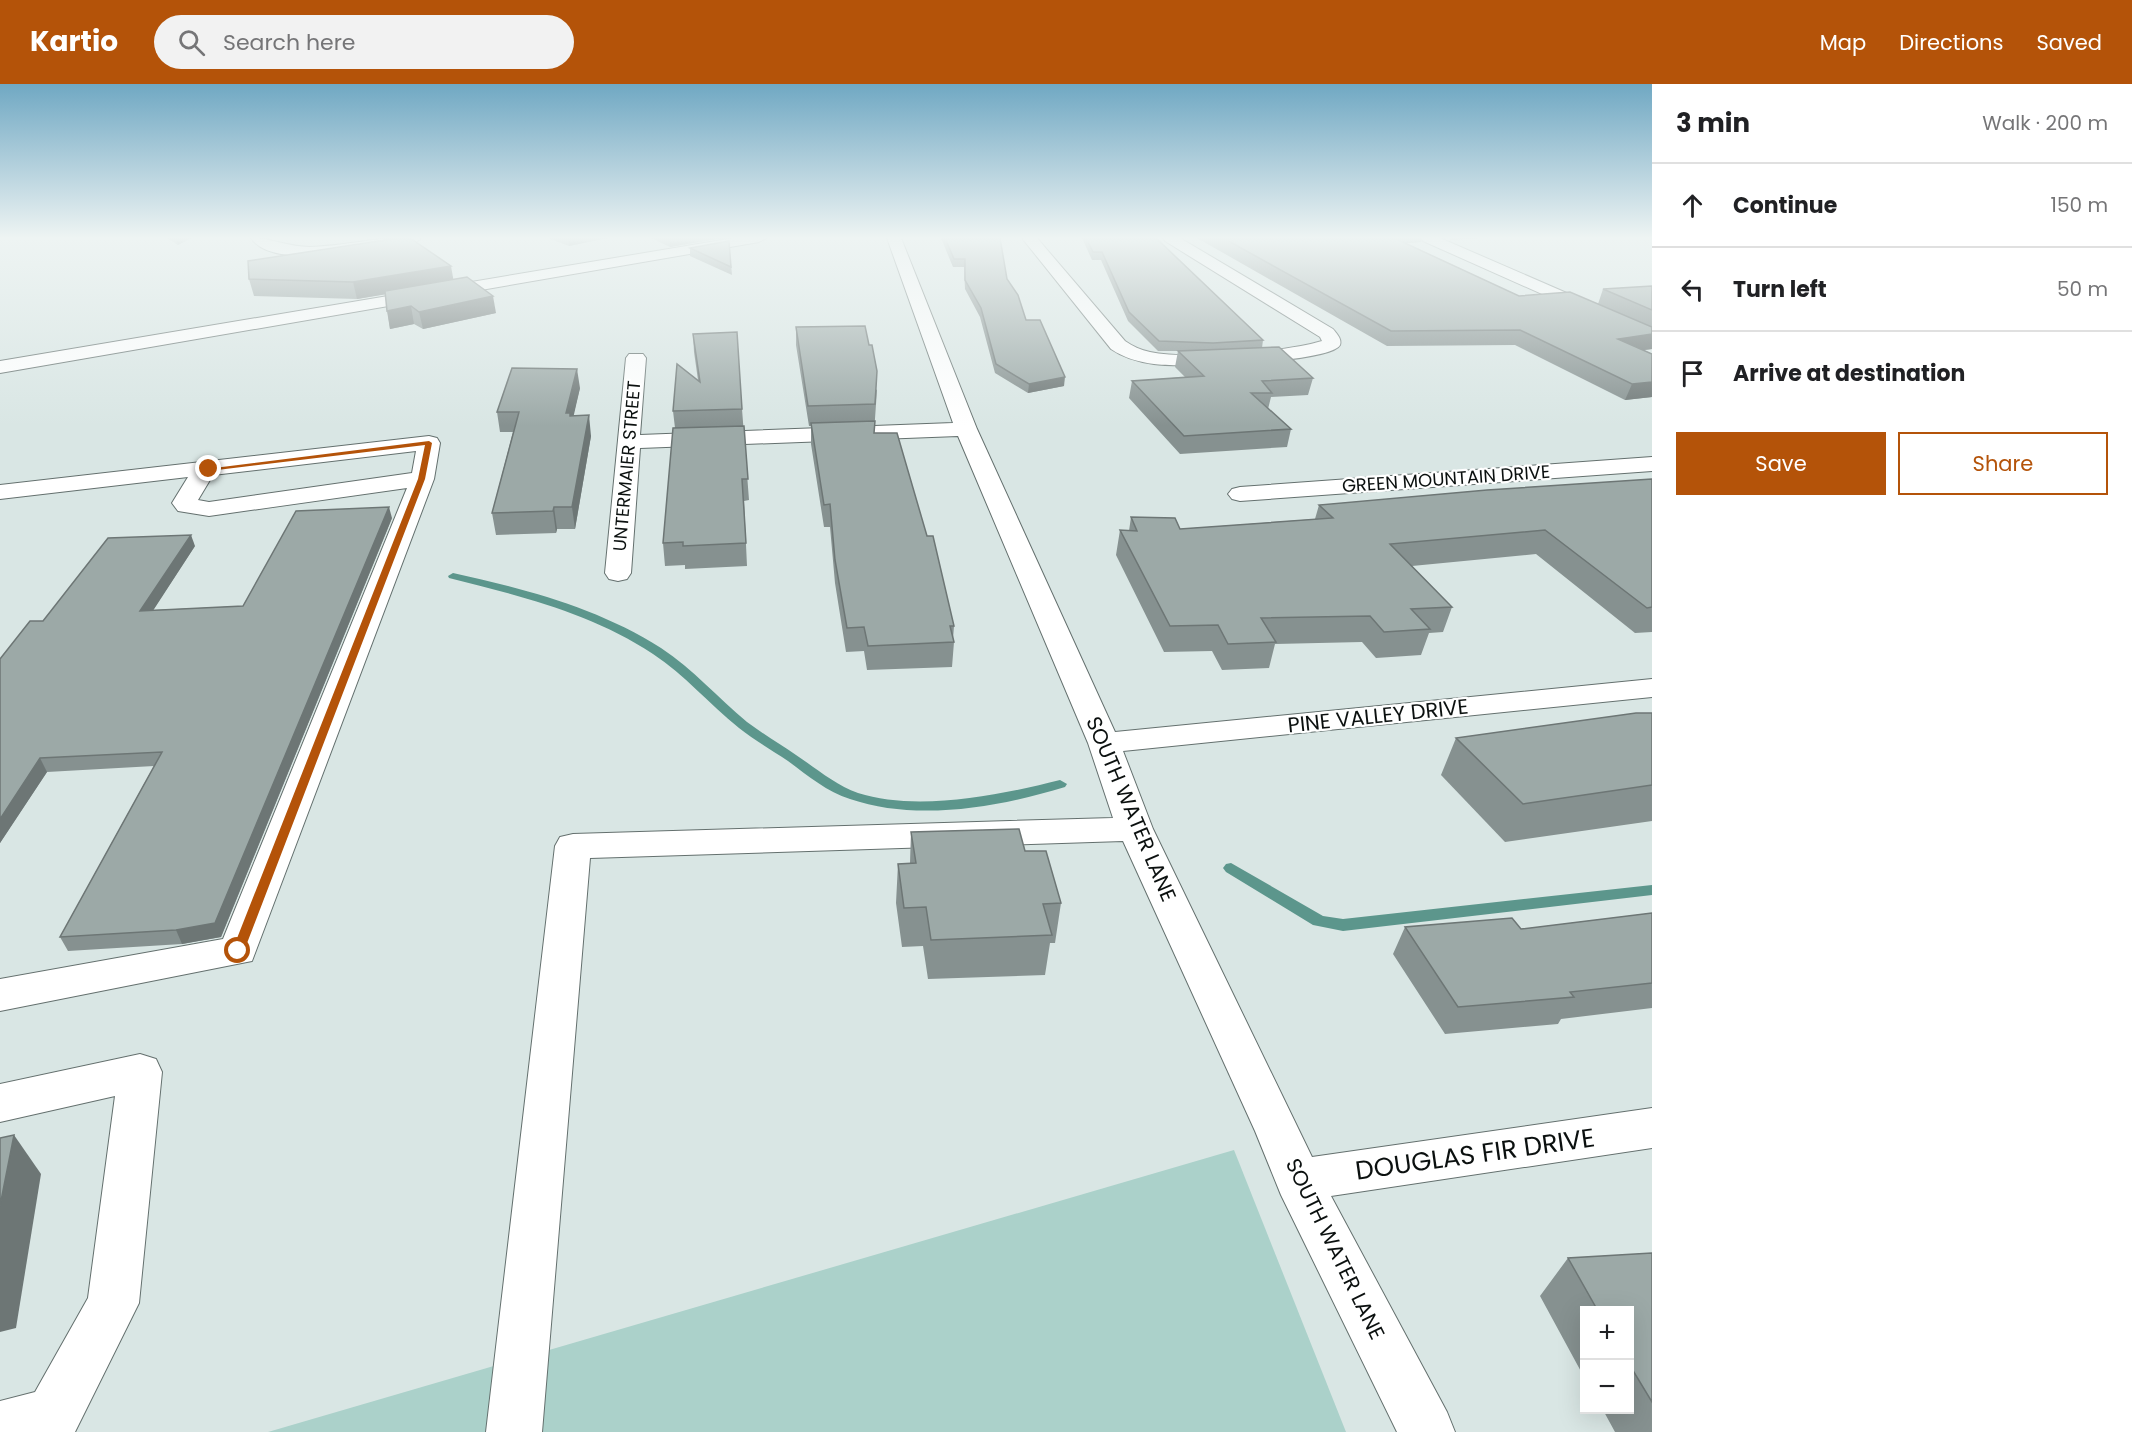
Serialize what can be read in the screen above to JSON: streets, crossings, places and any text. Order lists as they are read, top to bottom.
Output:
{
  "streets": {
    "street": [
      "UNTERMAIER STREET",
      "GREEN MOUNTAIN DRIVE",
      "PINE VALLEY DRIVE",
      "SOUTH WATER LANE",
      "DOUGLAS FIR DRIVE"
    ]
  },
  "crossings": [
    ["PINE VALLEY DRIVE", "SOUTH WATER LANE"],
    ["SOUTH WATER LANE", "DOUGLAS FIR DRIVE"]
  ],
  "page": {
    "header": "Kartio",
    "search": "Search here",
    "nav": ["Map", "Directions", "Saved"],
    "heading": ["3 min", "Walk · 200 m"],
    "list": [
      ["Continue", "150 m"],
      ["Turn left", "50 m"],
      "Arrive at destination"
    ],
    "buttons": ["Save", "Share"],
    "map_buttons": ["+", "−"]
  }
}
